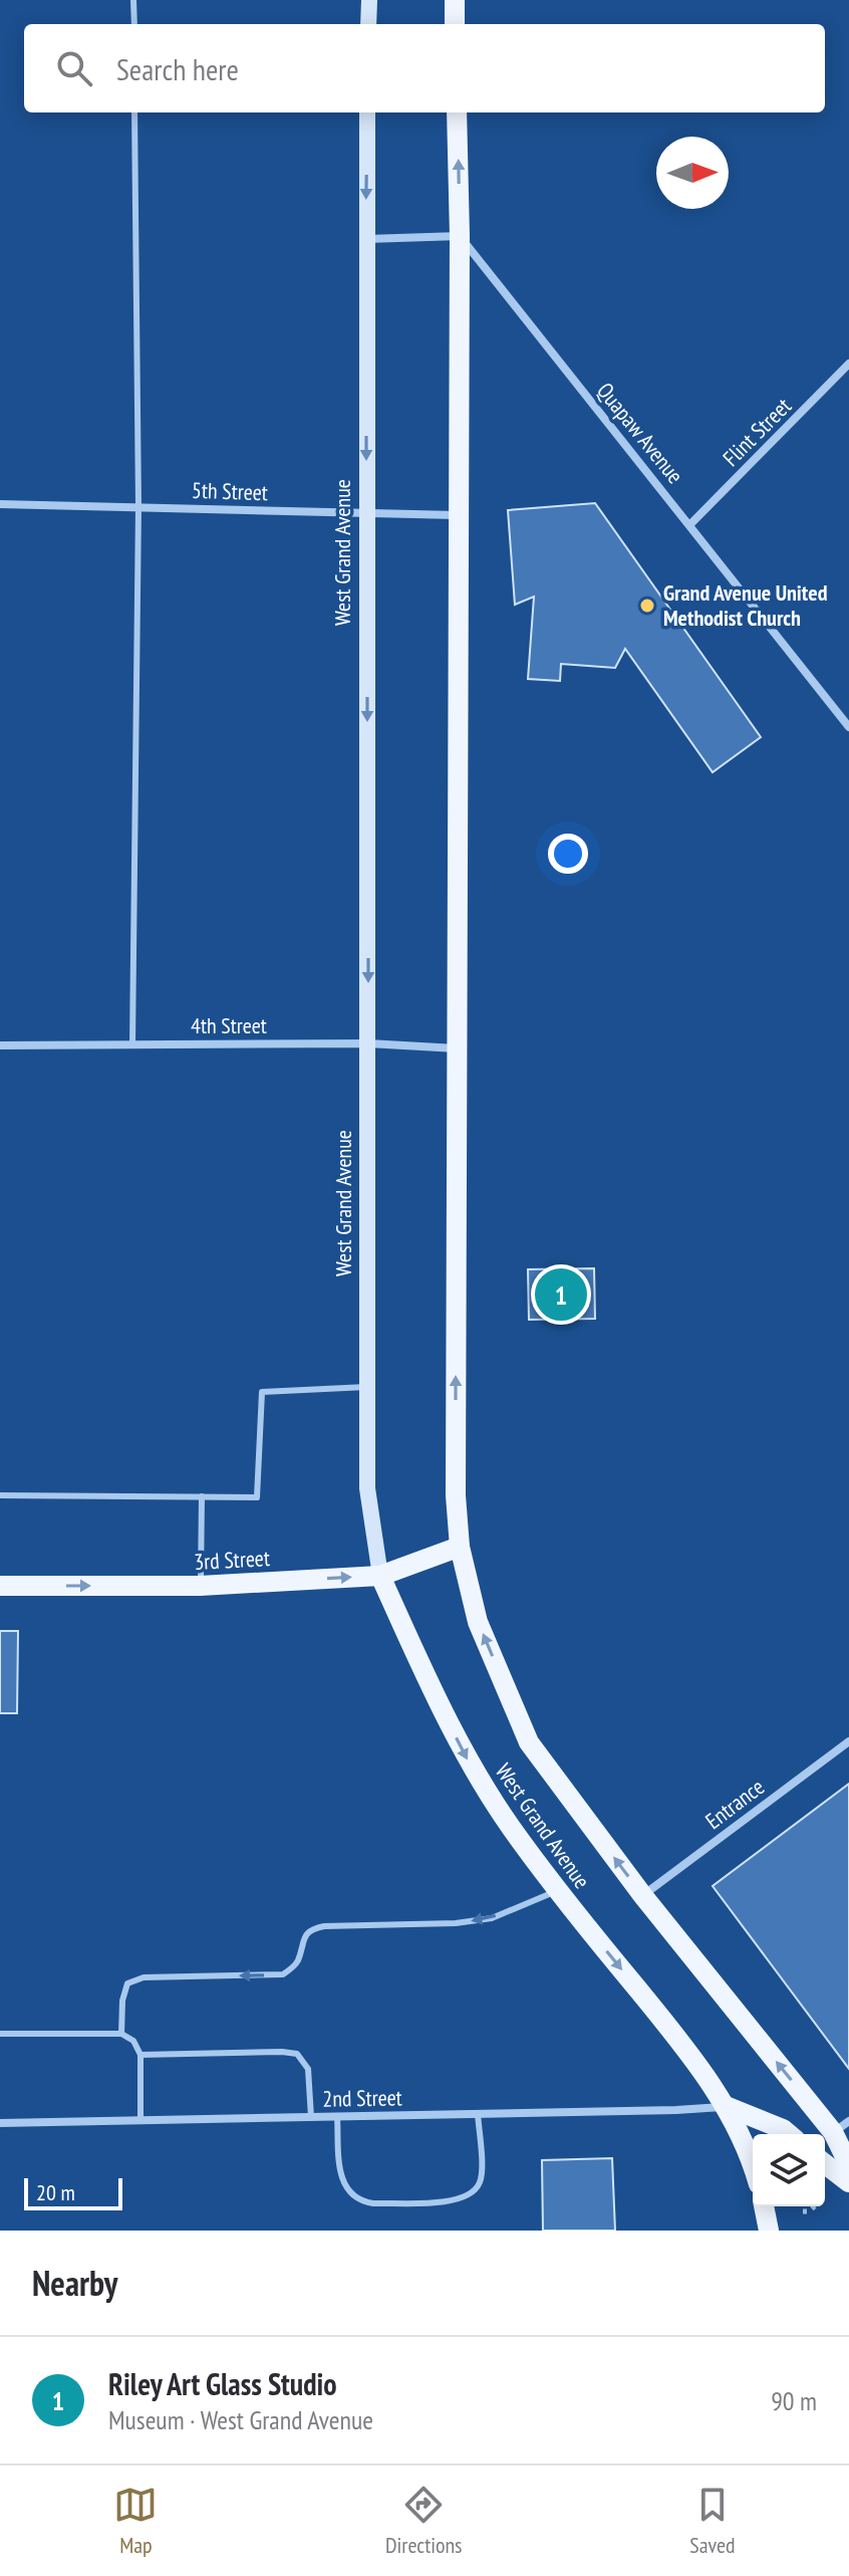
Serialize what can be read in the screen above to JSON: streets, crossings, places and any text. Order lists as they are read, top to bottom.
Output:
{
  "streets": {
    "main road": ["West Grand Avenue", "3rd Street"],
    "street": [
      "Flint Street",
      "Quapaw Avenue",
      "5th Street",
      "4th Street",
      "Entrance",
      "2nd Street"
    ]
  },
  "crossings": [
    ["Flint Street", "Quapaw Avenue"],
    ["Quapaw Avenue", "West Grand Avenue"],
    ["5th Street", "West Grand Avenue"],
    ["West Grand Avenue", "4th Street"],
    ["West Grand Avenue", "3rd Street"],
    ["West Grand Avenue", "Entrance"],
    ["West Grand Avenue", "2nd Street"]
  ],
  "one_way": ["3rd Street"],
  "places": ["Grand Avenue United Methodist Church"],
  "scale_bar": "20 m",
  "north": "right",
  "page": {
    "search": "Search here",
    "pins": "1",
    "scale": "20 m",
    "heading": "Nearby",
    "list": [
      {
        "mark": "1",
        "name": "Riley Art Glass Studio",
        "note": "Museum · West Grand Avenue",
        "value": "90 m"
      }
    ],
    "nav": ["Map", "Directions", "Saved"]
  }
}
